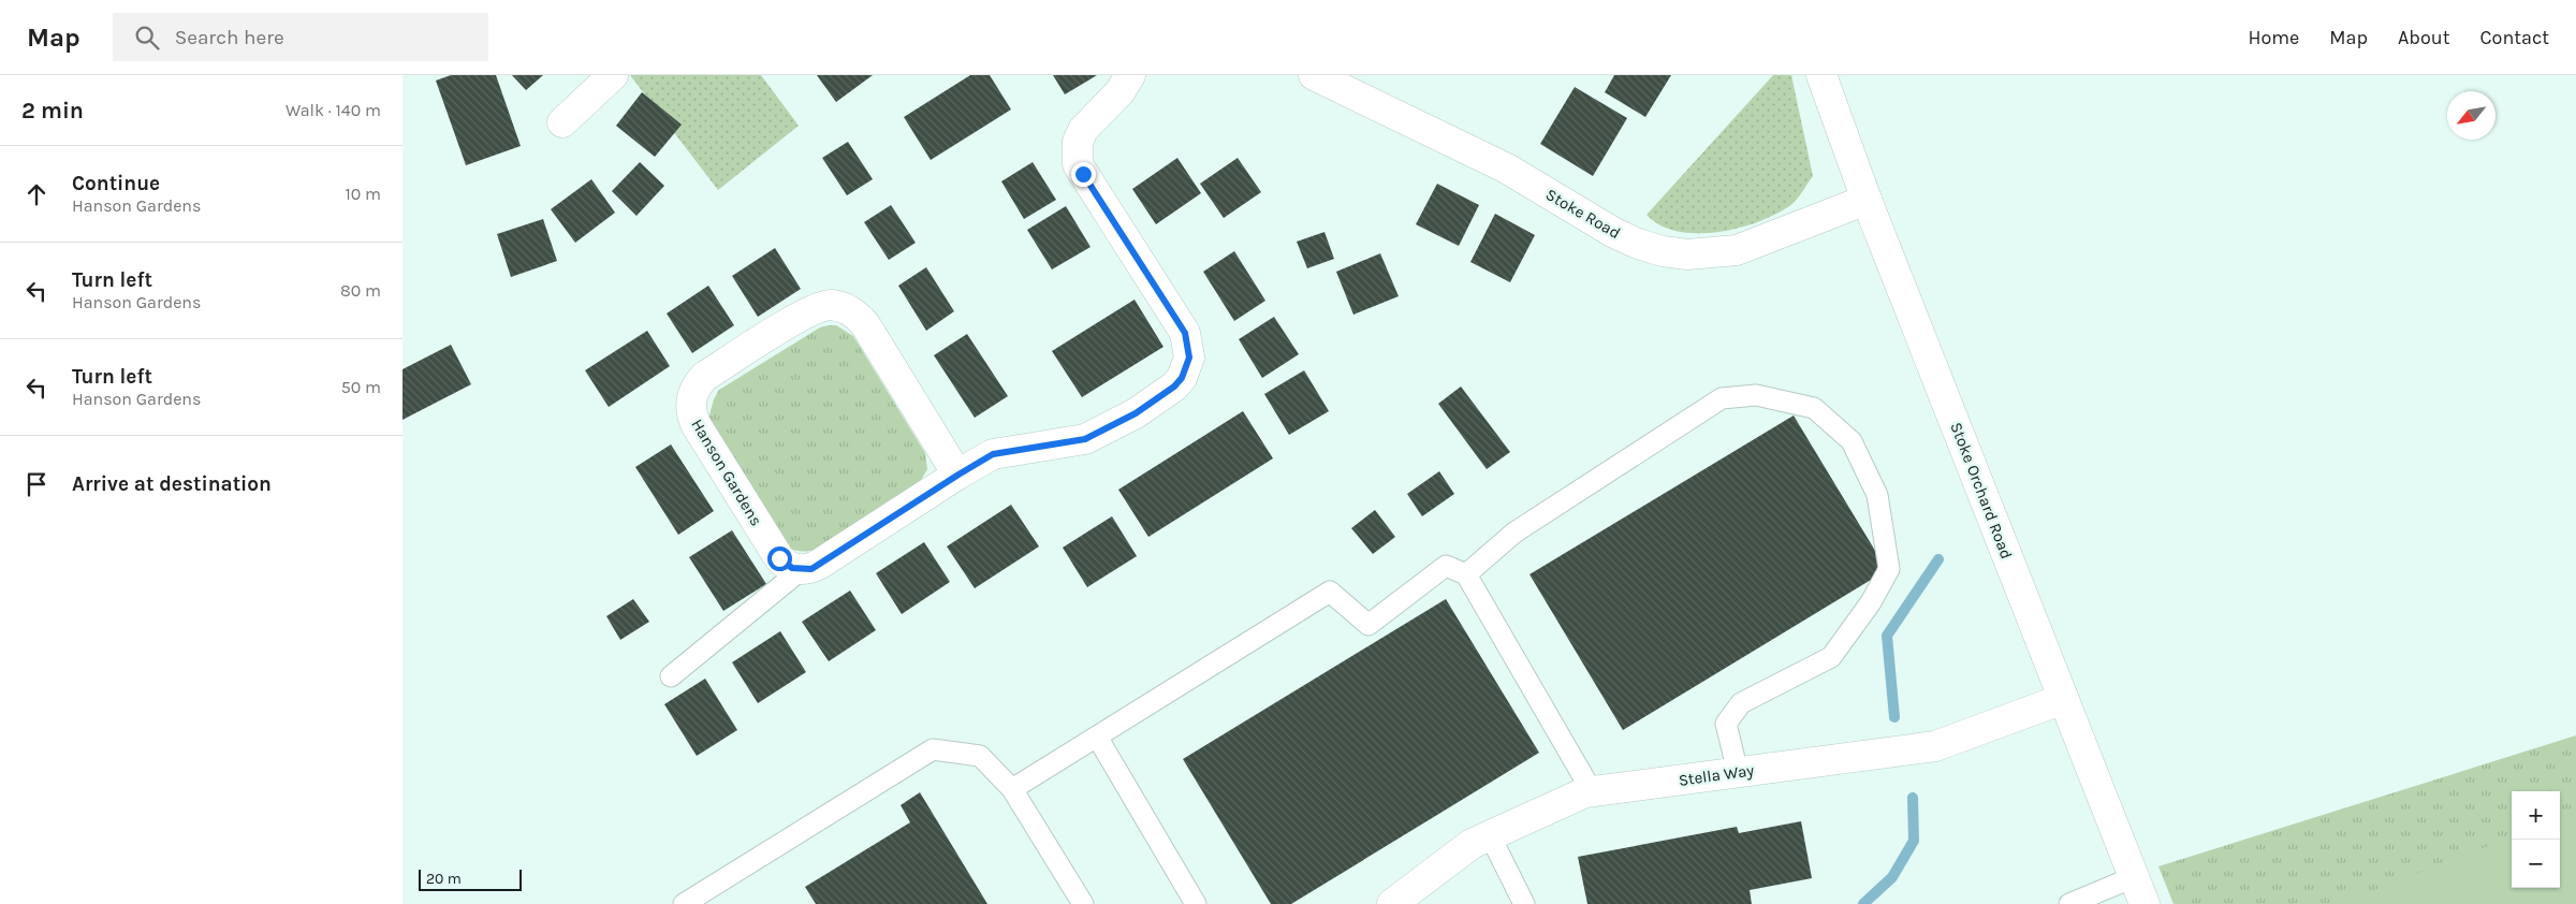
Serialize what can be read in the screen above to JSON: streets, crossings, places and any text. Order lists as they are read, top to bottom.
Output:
{
  "streets": {
    "street": [
      "Stoke Road",
      "Hanson Gardens",
      "Stoke Orchard Road",
      "Stella Way"
    ]
  },
  "crossings": [
    ["Stoke Road", "Stoke Orchard Road"],
    ["Stoke Orchard Road", "Stella Way"]
  ],
  "scale_bar": "20 m",
  "north": "bottom left",
  "page": {
    "header": "Map",
    "search": "Search here",
    "nav": [
      "Home",
      "Map",
      "About",
      "Contact"
    ],
    "heading": ["2 min", "Walk · 140 m"],
    "list": [
      ["Continue", "Hanson Gardens", "10 m"],
      ["Turn left", "Hanson Gardens", "80 m"],
      ["Turn left", "Hanson Gardens", "50 m"],
      "Arrive at destination"
    ],
    "map_buttons": ["+", "−"],
    "scale": "20 m"
  }
}
